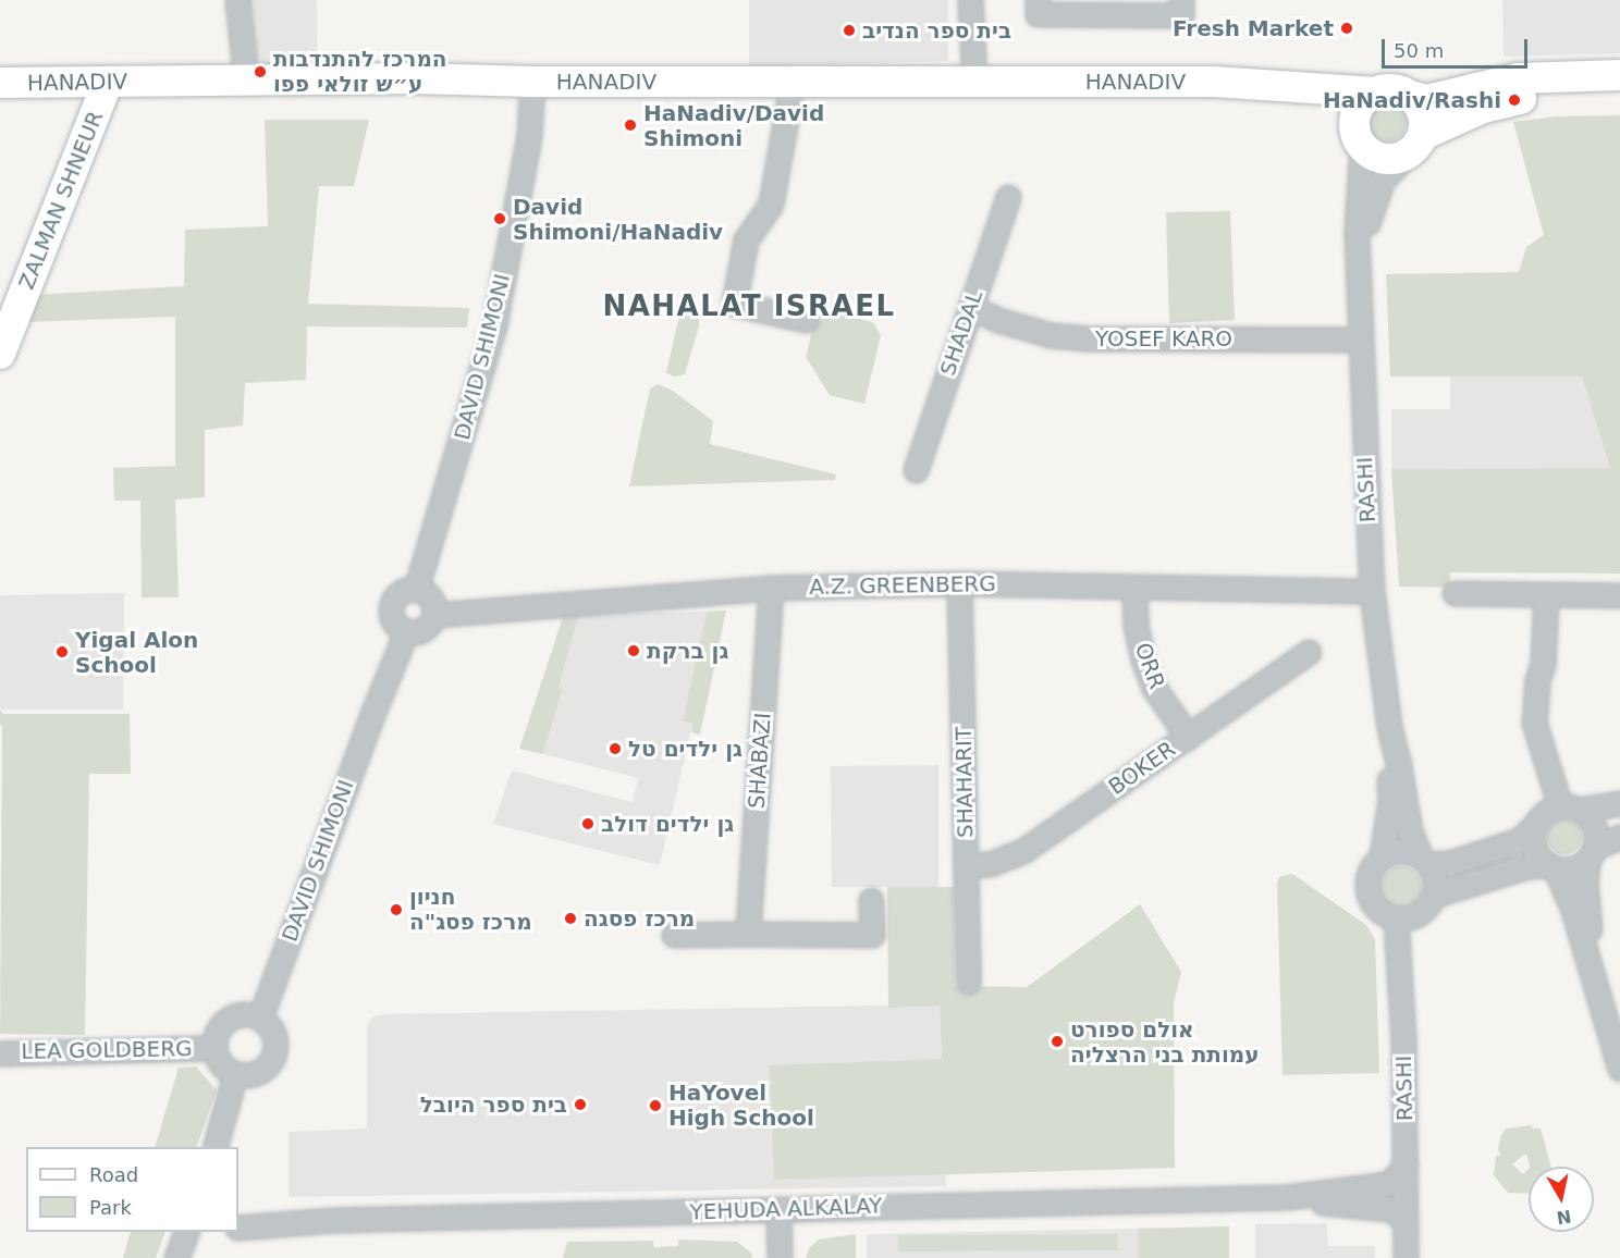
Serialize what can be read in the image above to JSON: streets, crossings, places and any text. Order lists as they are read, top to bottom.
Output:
{
  "streets": {
    "street": [
      "HANADIV",
      "ZALMAN SHNEUR",
      "SHADAL",
      "YOSEF KARO",
      "DAVID SHIMONI",
      "RASHI",
      "A.Z. GREENBERG",
      "ORR",
      "SHABAZI",
      "BOKER",
      "SHAHARIT",
      "LEA GOLDBERG",
      "YEHUDA ALKALAY"
    ]
  },
  "crossings": [
    ["HANADIV", "ZALMAN SHNEUR"],
    ["HANADIV", "DAVID SHIMONI"],
    ["HANADIV", "RASHI"],
    ["SHADAL", "YOSEF KARO"],
    ["YOSEF KARO", "RASHI"],
    ["DAVID SHIMONI", "A.Z. GREENBERG"],
    ["DAVID SHIMONI", "LEA GOLDBERG"],
    ["RASHI", "A.Z. GREENBERG"],
    ["RASHI", "YEHUDA ALKALAY"],
    ["A.Z. GREENBERG", "ORR"],
    ["A.Z. GREENBERG", "SHABAZI"],
    ["A.Z. GREENBERG", "SHAHARIT"],
    ["ORR", "BOKER"],
    ["BOKER", "SHAHARIT"]
  ],
  "districts": ["NAHALAT ISRAEL"],
  "places": [
    "Fresh Market",
    "בית ספר הנדיב",
    "המרכז להתנדבות ע״ש זולאי פפו",
    "HaNadiv/Rashi",
    "HaNadiv/David Shimoni",
    "David Shimoni/HaNadiv",
    "גן ברקת",
    "Yigal Alon School",
    "גן ילדים טל",
    "גן ילדים דולב",
    "חניון מרכז פסג\"ה",
    "מרכז פסגה",
    "אולם ספורט עמותת בני הרצליה",
    "בית ספר היובל",
    "HaYovel High School"
  ],
  "legend": ["Road", "Park"],
  "scale_bar": "50 m",
  "north": "bottom"
}
